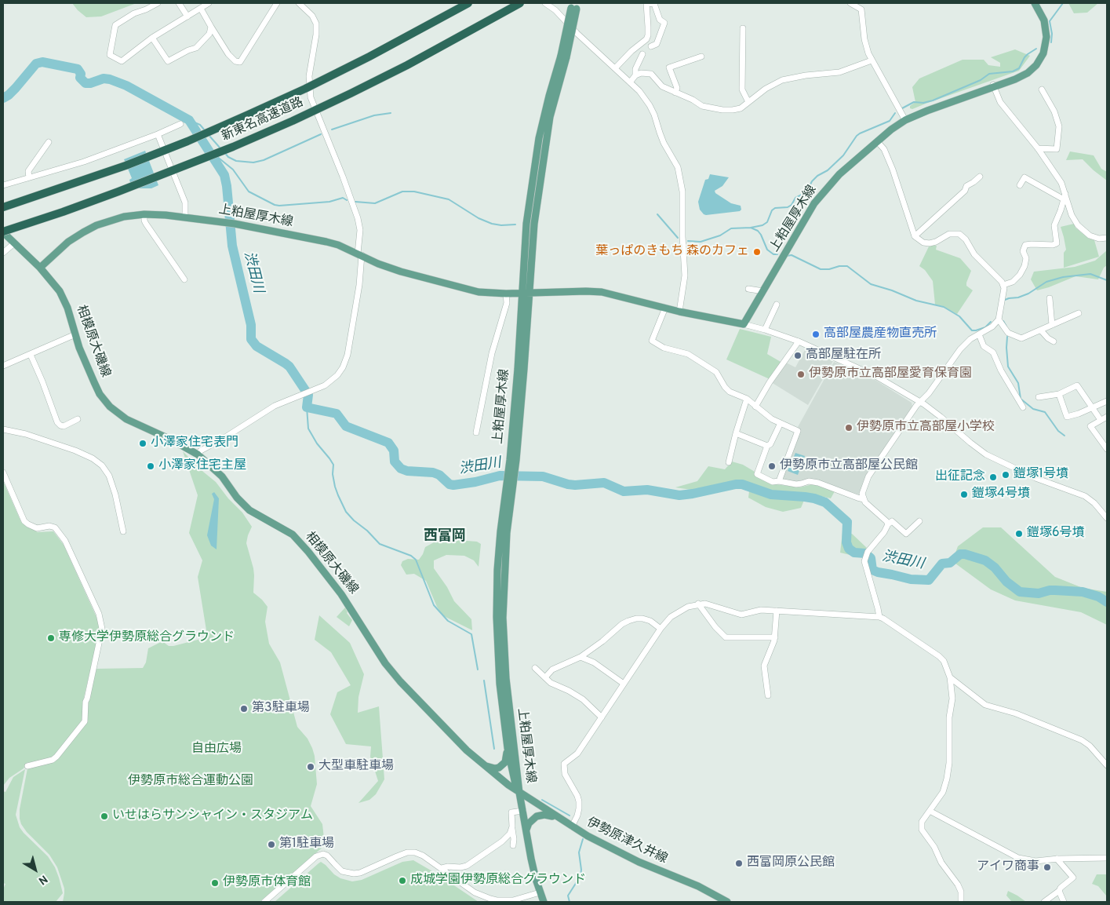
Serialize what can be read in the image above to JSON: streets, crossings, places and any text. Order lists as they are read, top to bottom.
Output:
{
  "streets": {
    "highway": ["新東名高速道路"],
    "main road": ["上粕屋厚木線", "相模原大磯線", "伊勢原津久井線"]
  },
  "crossings": [
    ["新東名高速道路", "相模原大磯線"],
    ["上粕屋厚木線", "相模原大磯線"],
    ["上粕屋厚木線", "伊勢原津久井線"],
    ["相模原大磯線", "伊勢原津久井線"]
  ],
  "districts": ["西富岡"],
  "water": ["渋田川"],
  "parks": ["自由広場", "伊勢原市総合運動公園"],
  "places": [
    "葉っぱのきもち 森のカフェ",
    "高部屋農産物直売所",
    "高部屋駐在所",
    "伊勢原市立高部屋愛育保育園",
    "伊勢原市立高部屋小学校",
    "小澤家住宅表門",
    "小澤家住宅主屋",
    "伊勢原市立高部屋公民館",
    "鎧塚1号墳",
    "出征記念",
    "鎧塚4号墳",
    "鎧塚6号墳",
    "専修大学伊勢原総合グラウンド",
    "第3駐車場",
    "大型車駐車場",
    "いせはらサンシャイン・スタジアム",
    "第1駐車場",
    "西富岡原公民館",
    "アイワ商事",
    "成城学園伊勢原総合グラウンド",
    "伊勢原市体育館"
  ],
  "north": "bottom right"
}
